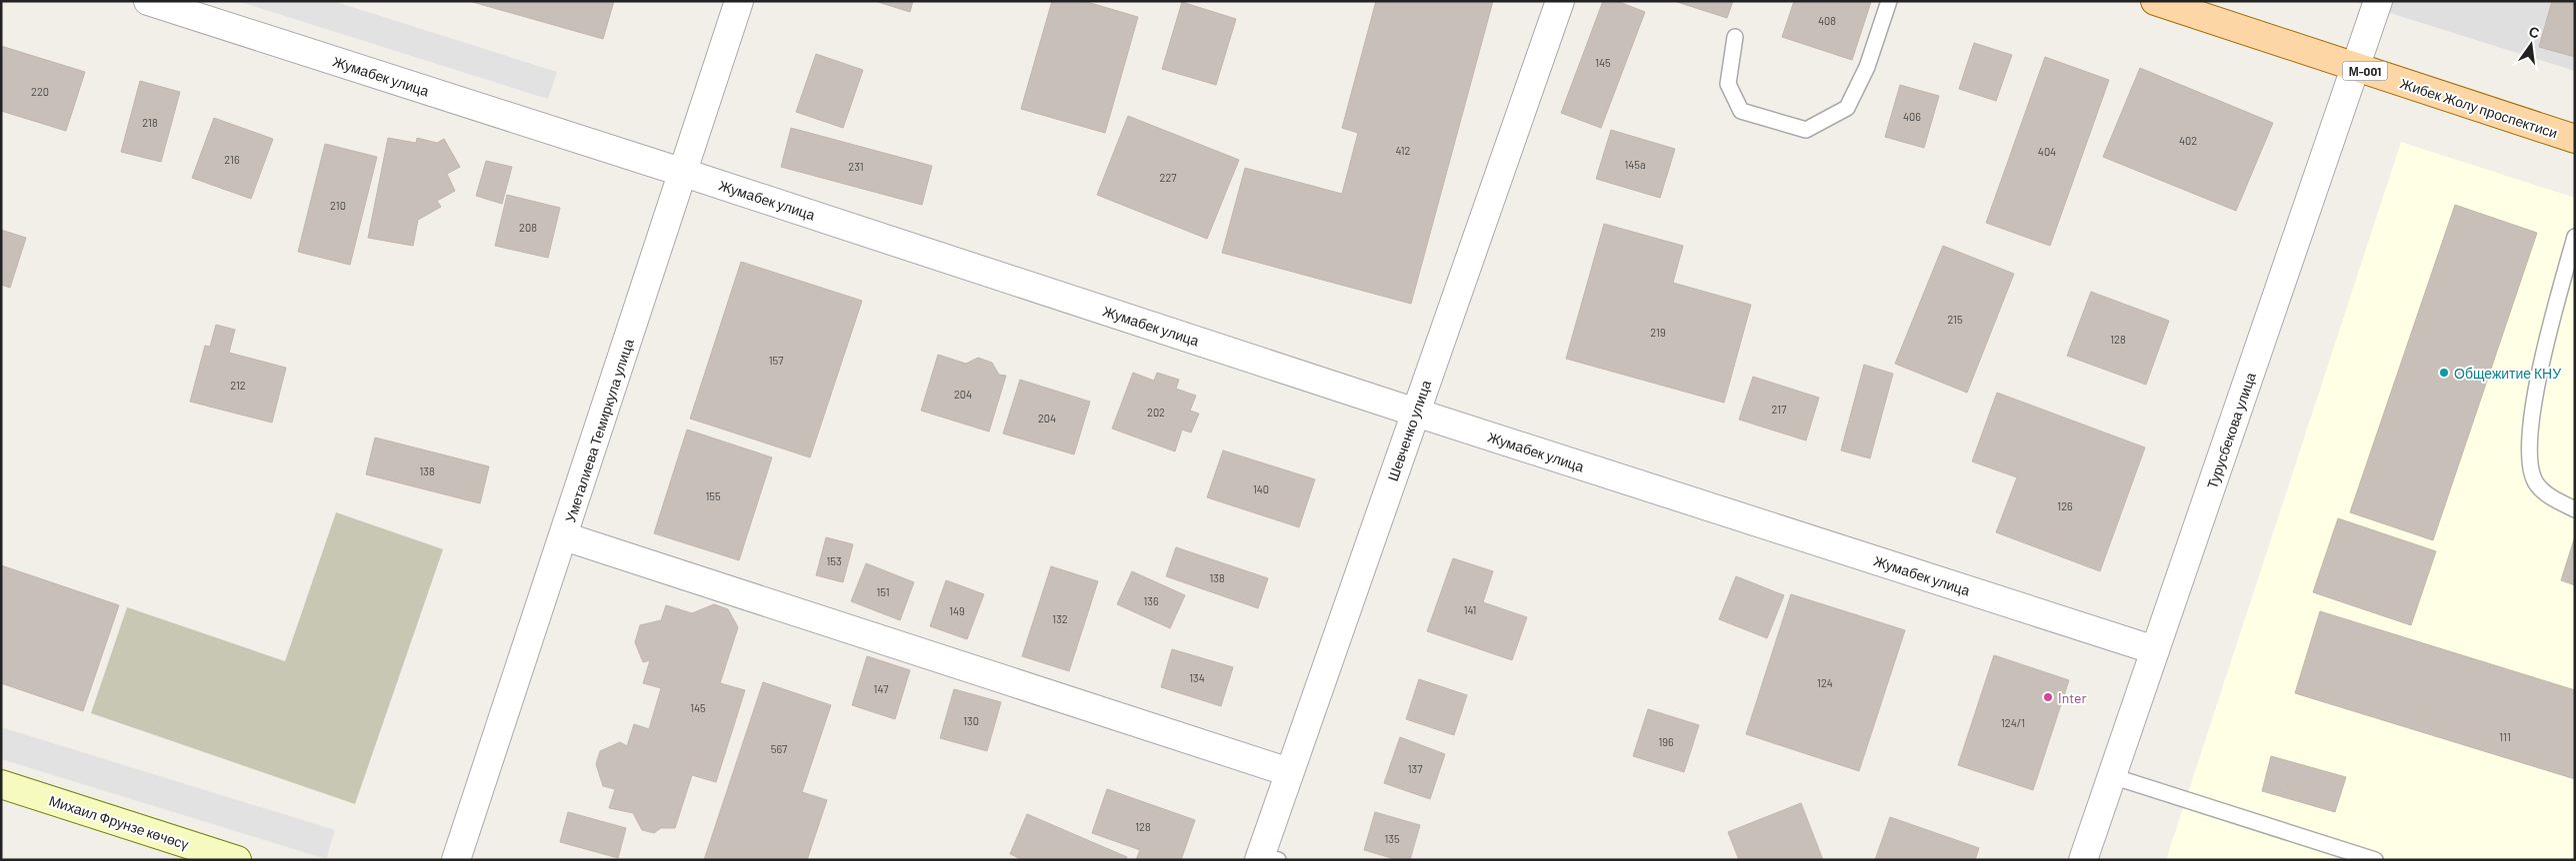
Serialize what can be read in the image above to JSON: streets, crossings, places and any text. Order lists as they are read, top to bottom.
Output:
{
  "streets": {
    "main road": ["М-001", "Жибек Жолу проспектиси", "Михаил Фрунзе көчөсү"],
    "street": [
      "Жумабек улица",
      "Уметалиева Темиркула улица",
      "Шевченко улица",
      "Турусбекова улица"
    ]
  },
  "crossings": [
    ["Жумабек улица", "Уметалиева Темиркула улица"],
    ["Жумабек улица", "Шевченко улица"],
    ["Жумабек улица", "Турусбекова улица"],
    ["Жибек Жолу проспектиси", "Турусбекова улица"]
  ],
  "places": ["Общежитие КНУ", "Inter"],
  "house_numbers": [
    "408",
    "145",
    "220",
    "406",
    "218",
    "402",
    "412",
    "404",
    "216",
    "145a",
    "231",
    "227",
    "210",
    "208",
    "215",
    "219",
    "128",
    "157",
    "212",
    "204",
    "217",
    "202",
    "204",
    "138",
    "140",
    "155",
    "126",
    "153",
    "138",
    "151",
    "136",
    "141",
    "149",
    "132",
    "134",
    "124",
    "147",
    "145",
    "130",
    "124/1",
    "111",
    "196",
    "567",
    "137",
    "128",
    "135"
  ],
  "north": "top"
}
